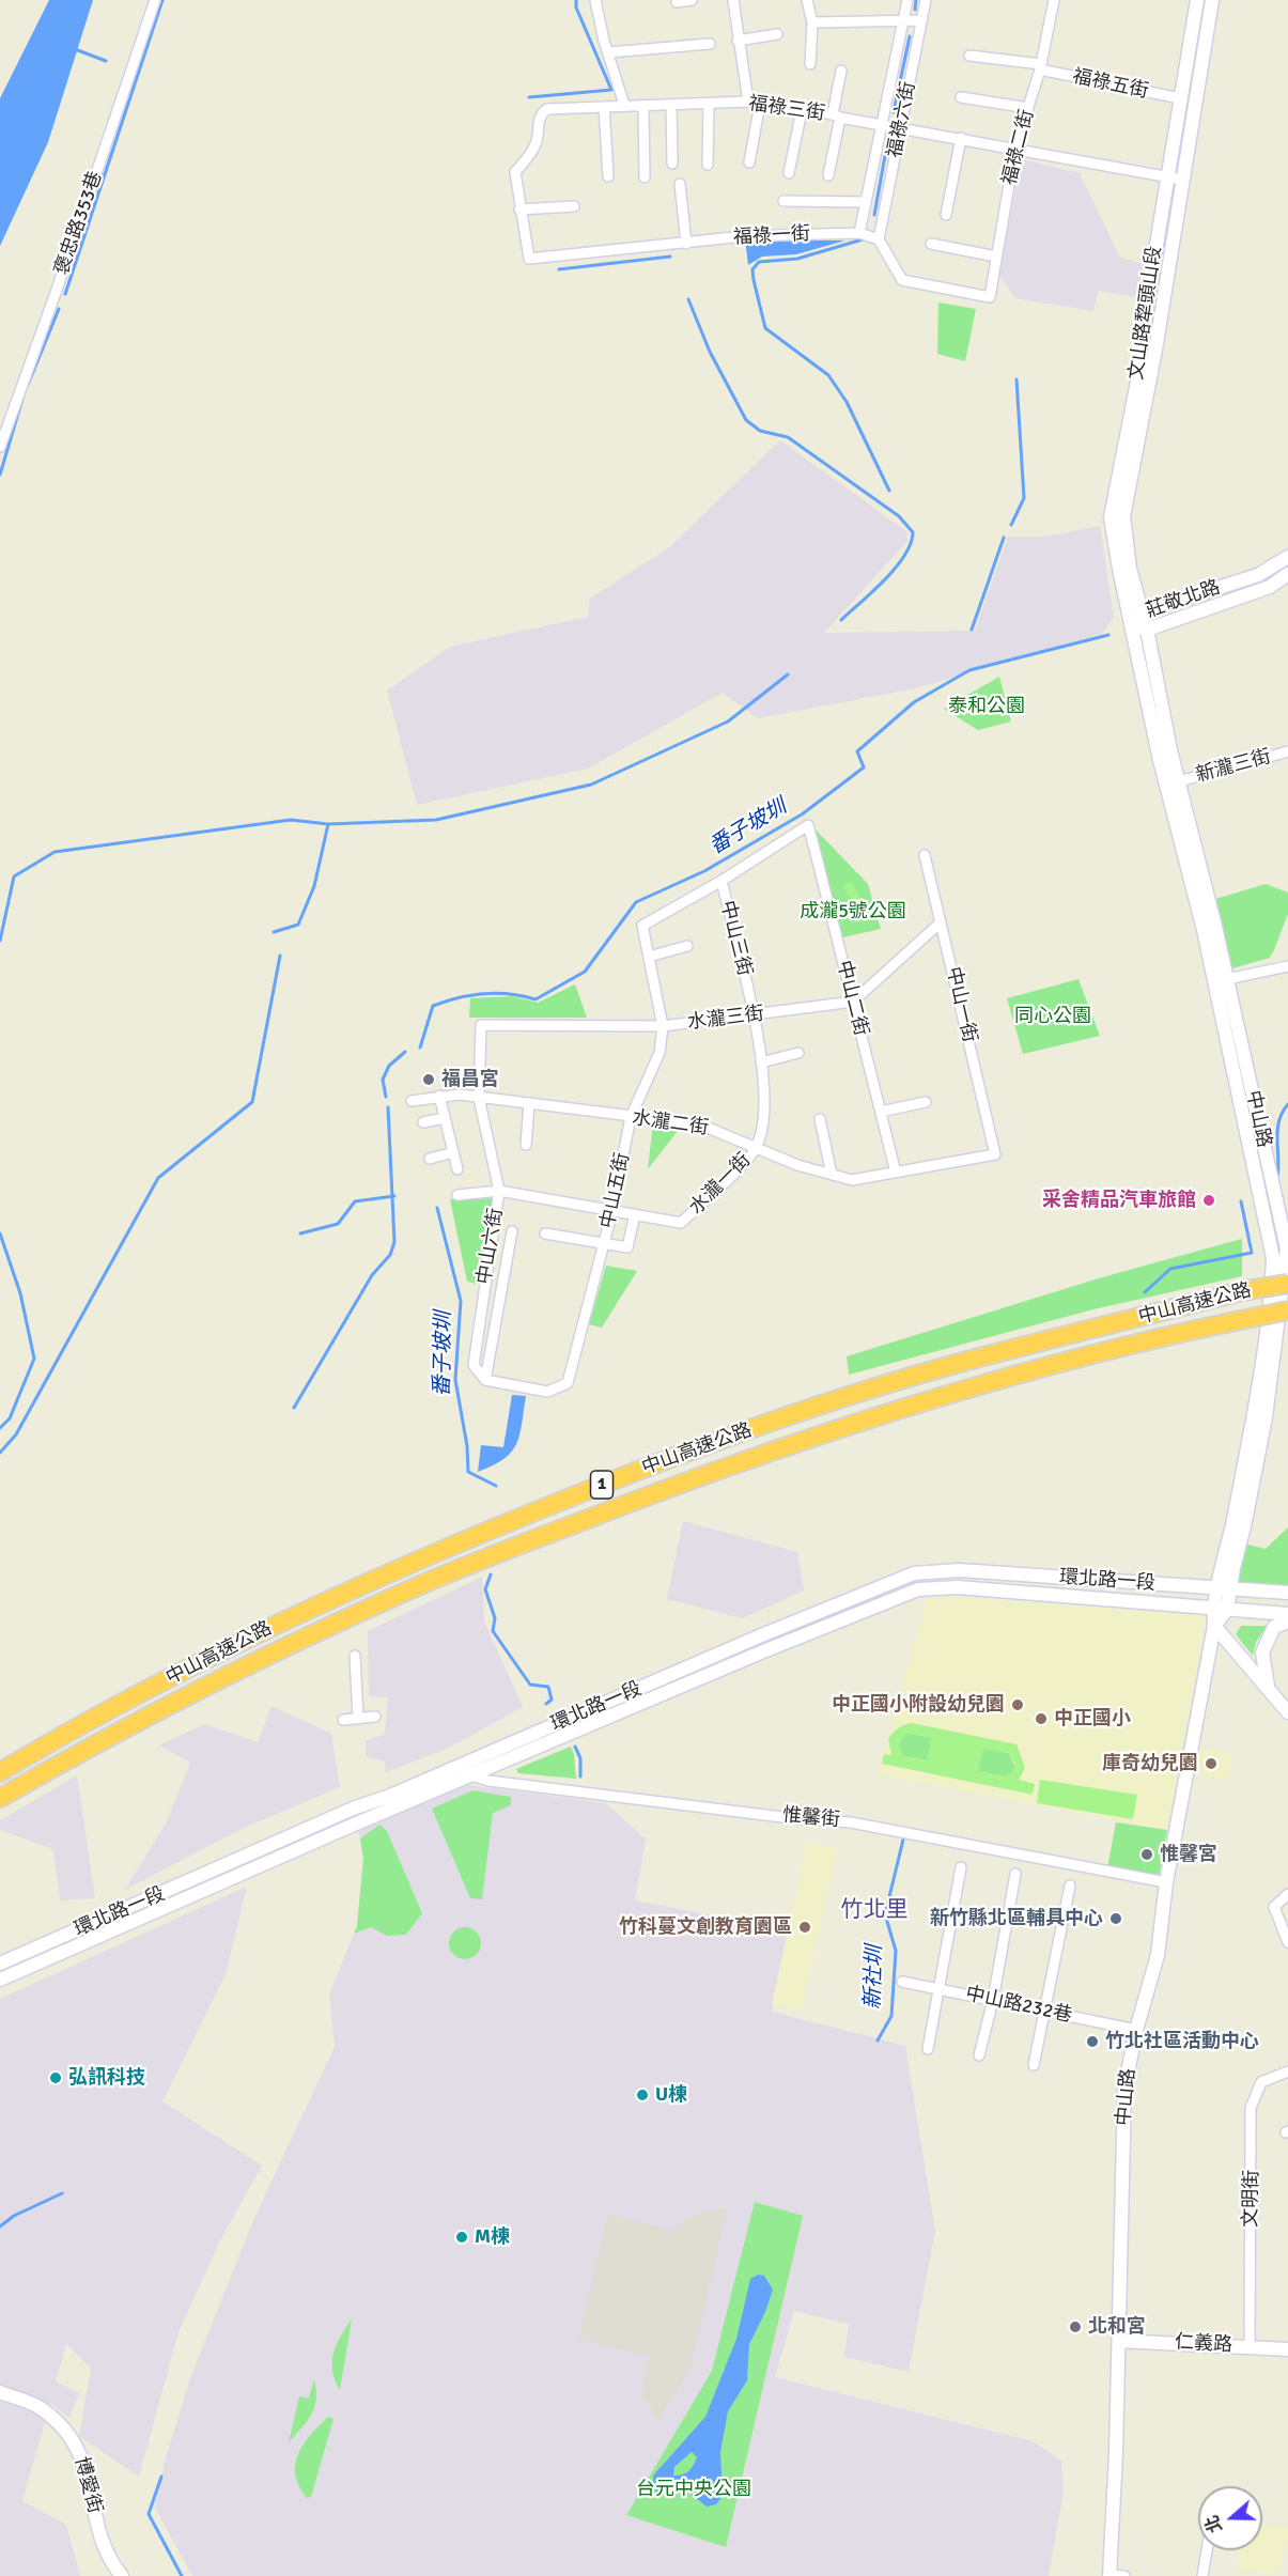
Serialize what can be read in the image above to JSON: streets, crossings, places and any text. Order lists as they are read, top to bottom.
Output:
{
  "streets": {
    "highway": ["中山高速公路", "1"],
    "street": [
      "福祿五街",
      "福祿三街",
      "福祿六街",
      "福祿二街",
      "褒忠路353巷",
      "福祿一街",
      "文山路犂頭山段",
      "莊敬北路",
      "新瀧三街",
      "中山三街",
      "中山二街",
      "中山一街",
      "水瀧三街",
      "中山路",
      "水瀧二街",
      "水瀧一街",
      "中山五街",
      "中山六街",
      "環北路一段",
      "惟馨街",
      "中山路232巷",
      "文明街",
      "仁義路",
      "博愛街"
    ]
  },
  "crossings": [
    ["福祿五街", "福祿二街"],
    ["福祿五街", "文山路犂頭山段"],
    ["福祿三街", "福祿六街"],
    ["福祿三街", "福祿二街"],
    ["福祿三街", "福祿一街"],
    ["福祿三街", "文山路犂頭山段"],
    ["福祿六街", "福祿二街"],
    ["福祿六街", "福祿一街"],
    ["福祿二街", "福祿一街"],
    ["文山路犂頭山段", "莊敬北路"],
    ["文山路犂頭山段", "中山路"],
    ["莊敬北路", "中山路"],
    ["新瀧三街", "中山路"],
    ["中山三街", "中山二街"],
    ["中山三街", "水瀧三街"],
    ["中山三街", "水瀧二街"],
    ["中山三街", "水瀧一街"],
    ["中山三街", "中山五街"],
    ["中山二街", "水瀧三街"],
    ["中山二街", "水瀧二街"],
    ["中山二街", "中山五街"],
    ["中山一街", "水瀧二街"],
    ["水瀧三街", "中山五街"],
    ["水瀧三街", "中山六街"],
    ["中山路", "環北路一段"],
    ["中山路", "惟馨街"],
    ["中山路", "中山路232巷"],
    ["中山路", "仁義路"],
    ["水瀧二街", "水瀧一街"],
    ["水瀧二街", "中山五街"],
    ["水瀧二街", "中山六街"],
    ["水瀧一街", "中山五街"],
    ["水瀧一街", "中山六街"],
    ["中山五街", "中山六街"],
    ["環北路一段", "惟馨街"],
    ["文明街", "仁義路"]
  ],
  "districts": ["竹北里"],
  "water": ["番子坡圳", "新社圳"],
  "parks": [
    "泰和公園",
    "成瀧5號公園",
    "同心公園",
    "台元中央公園"
  ],
  "places": [
    "福昌宮",
    "采舍精品汽車旅館",
    "中正國小附設幼兒園",
    "中正國小",
    "庫奇幼兒園",
    "惟馨宮",
    "新竹縣北區輔具中心",
    "竹科蔓文創教育園區",
    "竹北社區活動中心",
    "弘訊科技",
    "U棟",
    "M棟",
    "北和宮"
  ],
  "north": "left"
}
